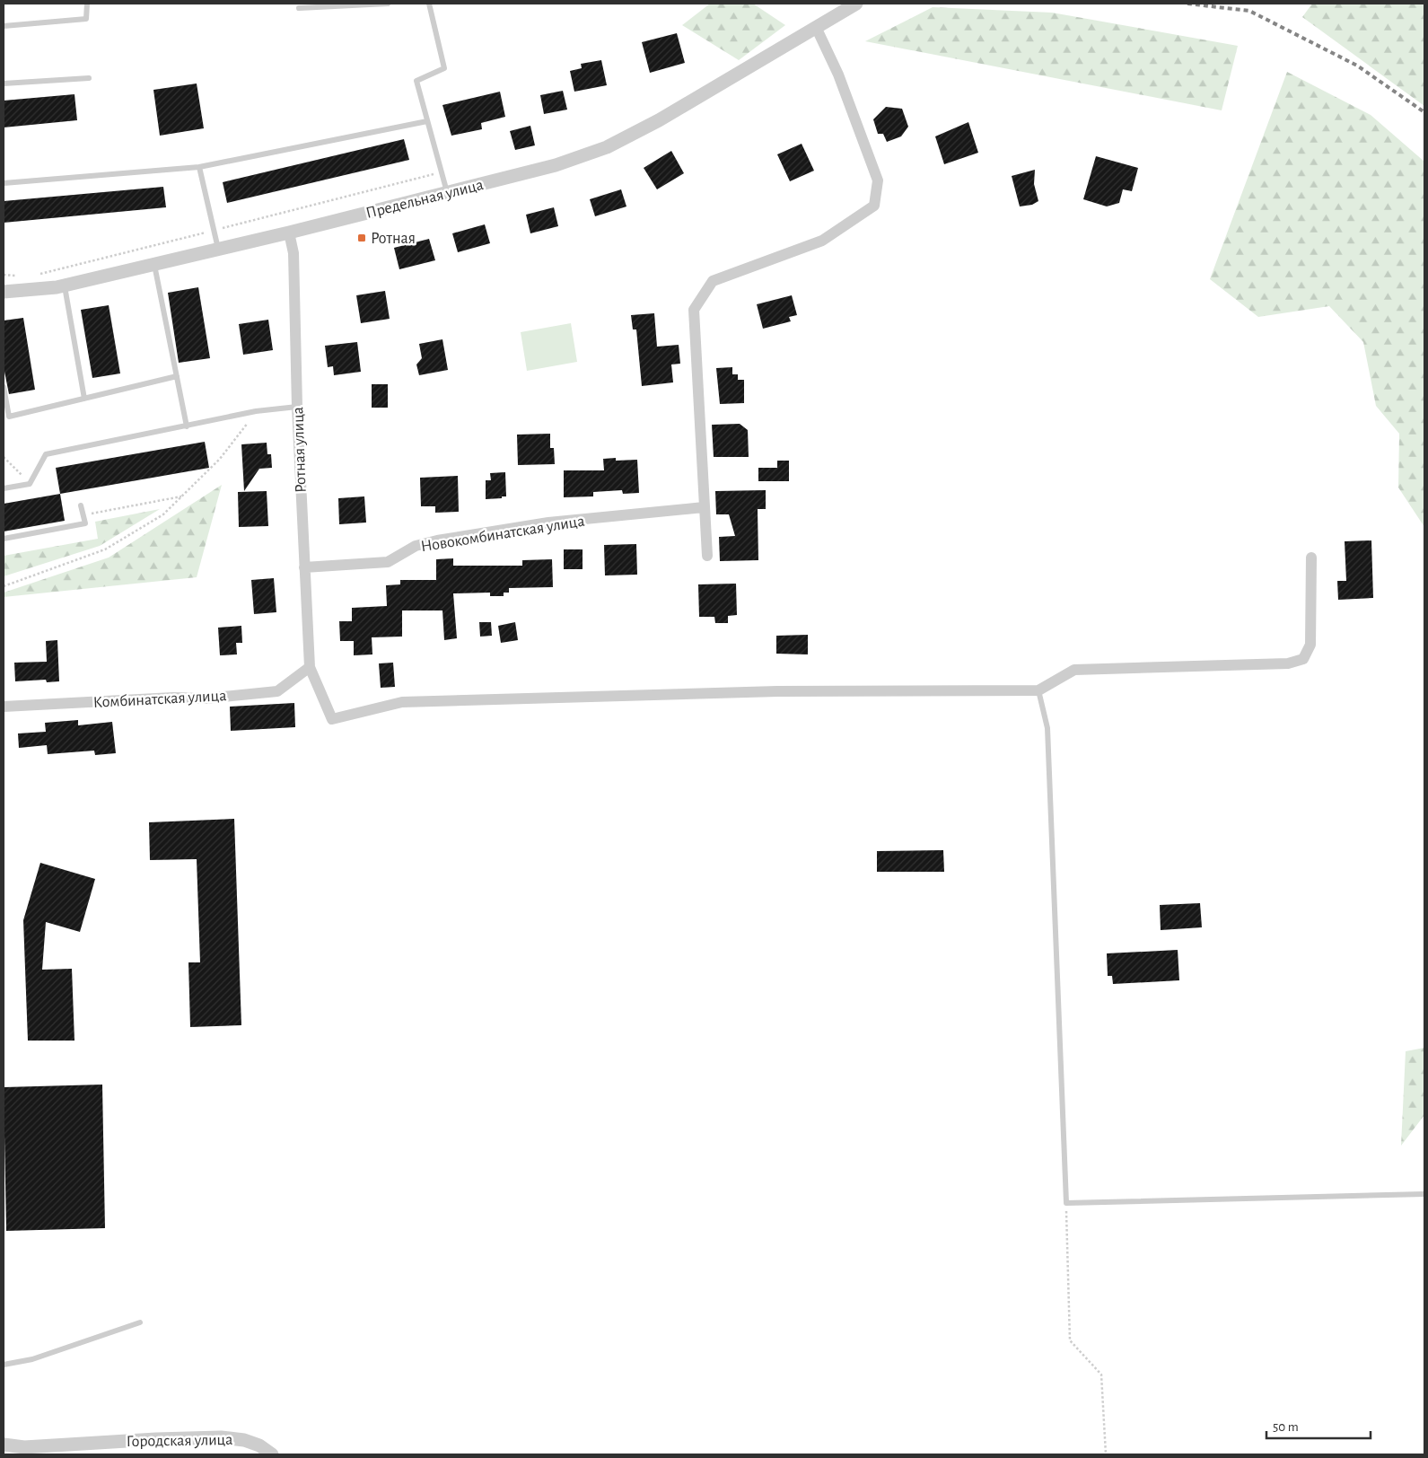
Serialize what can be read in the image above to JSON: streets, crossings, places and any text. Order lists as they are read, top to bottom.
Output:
{
  "streets": {
    "street": [
      "Предельная улица",
      "Ротная улица",
      "Новокомбинатская улица",
      "Комбинатская улица",
      "Городская улица"
    ]
  },
  "crossings": [
    ["Предельная улица", "Ротная улица"],
    ["Ротная улица", "Новокомбинатская улица"],
    ["Ротная улица", "Комбинатская улица"]
  ],
  "places": {
    "transit": ["Ротная"]
  },
  "scale_bar": "50 m"
}
